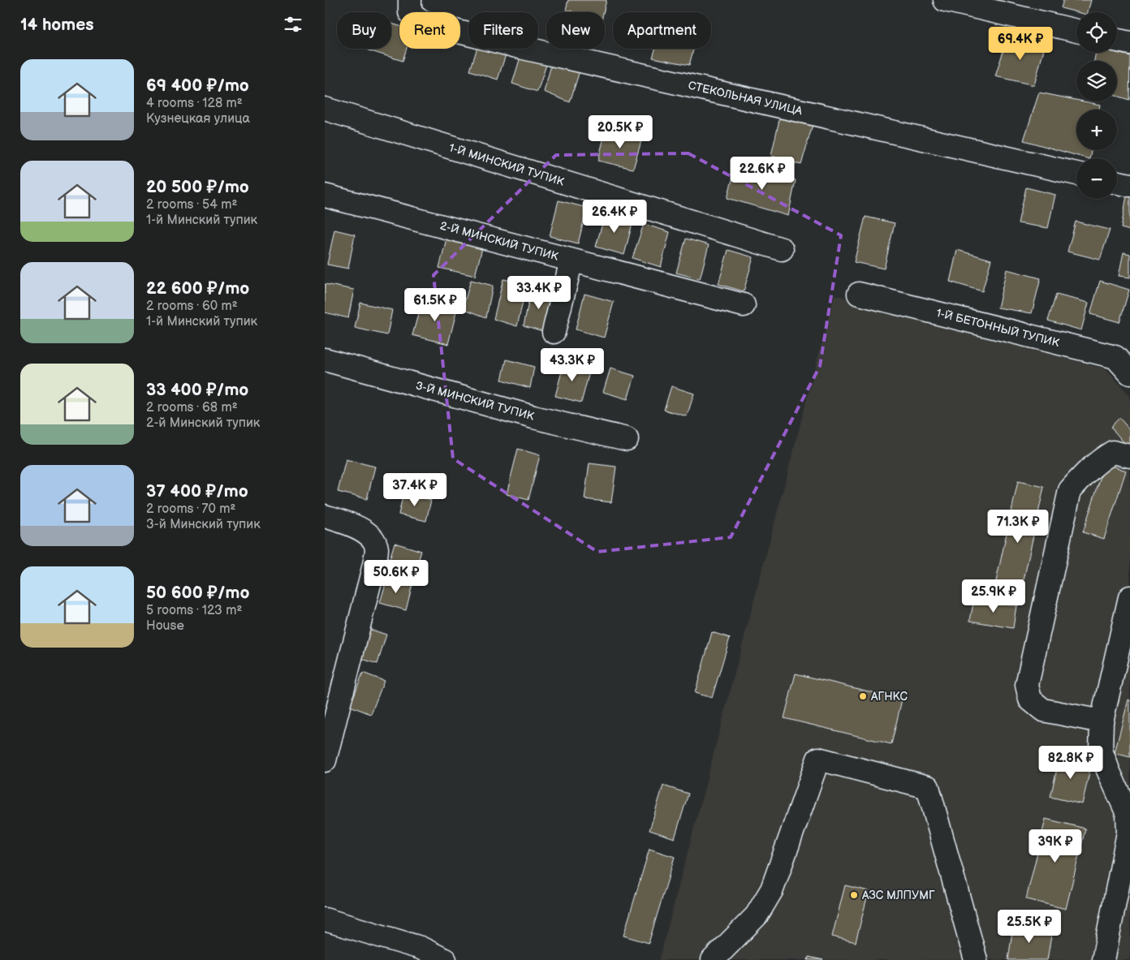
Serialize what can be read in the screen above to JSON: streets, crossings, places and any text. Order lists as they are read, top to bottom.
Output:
{
  "streets": {
    "street": [
      "СТЕКОЛЬНАЯ УЛИЦА",
      "1-Й МИНСКИЙ ТУПИК",
      "2-Й МИНСКИЙ ТУПИК",
      "1-Й БЕТОННЫЙ ТУПИК",
      "3-Й МИНСКИЙ ТУПИК"
    ]
  },
  "places": ["АГНКС", "АЗС МЛПУМГ"],
  "page": {
    "heading": "14 homes",
    "map_buttons": ["+", "−"],
    "chip": [
      "Buy",
      "Rent",
      "Filters",
      "New",
      "Apartment"
    ],
    "price": [
      "69.4K ₽",
      "20.5K ₽",
      "22.6K ₽",
      "26.4K ₽",
      "33.4K ₽",
      "61.5K ₽",
      "43.3K ₽",
      "37.4K ₽",
      "71.3K ₽",
      "50.6K ₽",
      "25.9K ₽",
      "82.8K ₽",
      "39K ₽",
      "25.5K ₽"
    ],
    "list": [
      {
        "name": "69 400 ₽/mo",
        "note": "4 rooms · 128 m² · Кузнецкая улица"
      },
      {
        "name": "20 500 ₽/mo",
        "note": "2 rooms · 54 m² · 1-й Минский тупик"
      },
      {
        "name": "22 600 ₽/mo",
        "note": "2 rooms · 60 m² · 1-й Минский тупик"
      },
      {
        "name": "33 400 ₽/mo",
        "note": "2 rooms · 68 m² · 2-й Минский тупик"
      },
      {
        "name": "37 400 ₽/mo",
        "note": "2 rooms · 70 m² · 3-й Минский тупик"
      },
      {
        "name": "50 600 ₽/mo",
        "note": "5 rooms · 123 m² · House"
      }
    ]
  }
}
